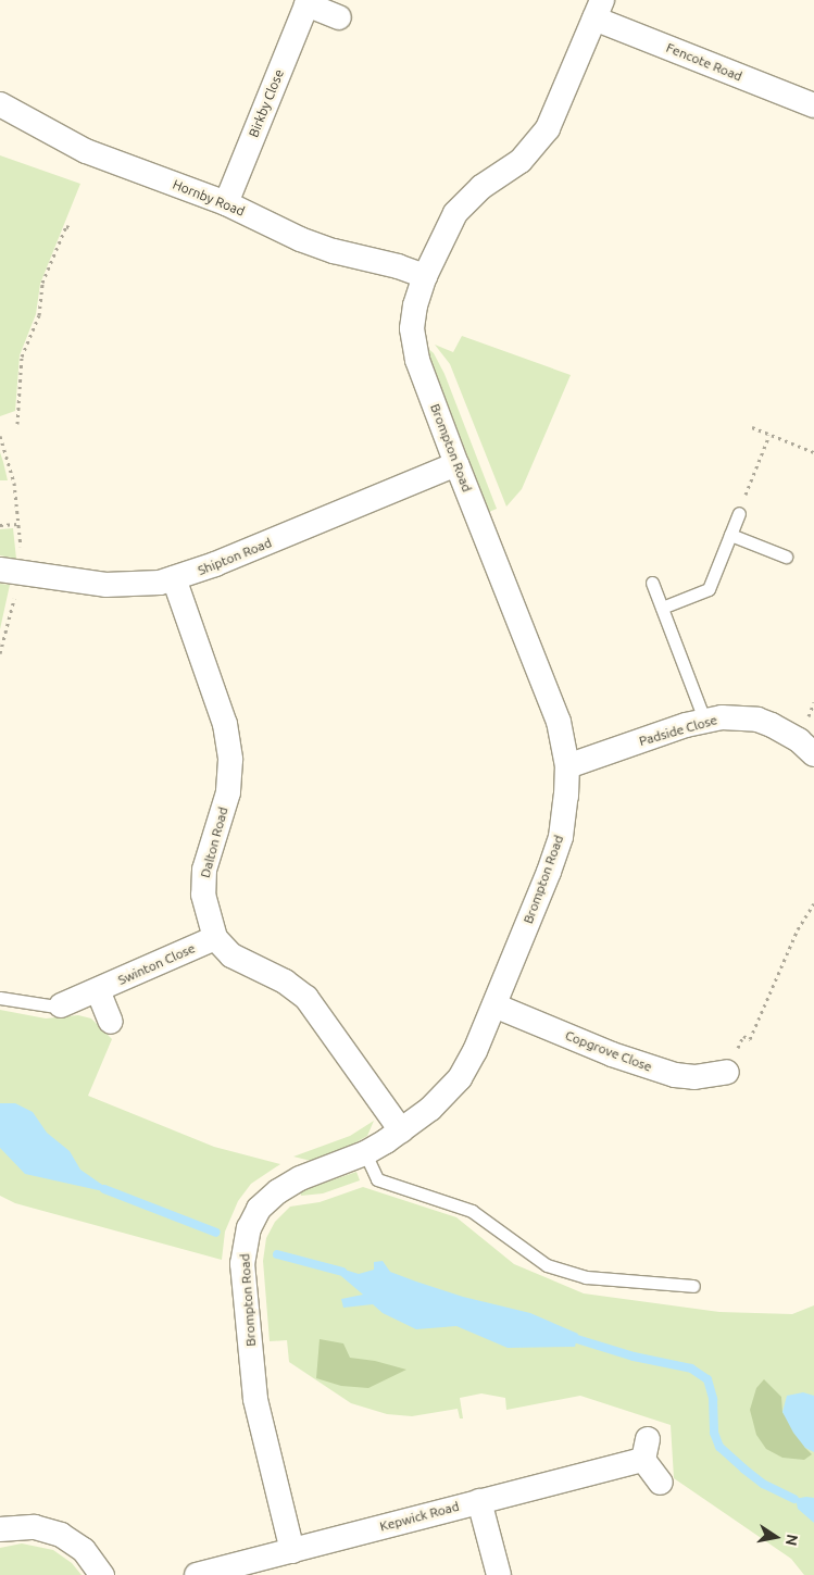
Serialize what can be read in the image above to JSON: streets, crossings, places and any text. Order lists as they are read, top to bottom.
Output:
{
  "streets": {
    "street": [
      "Fencote Road",
      "Birkby Close",
      "Hornby Road",
      "Brompton Road",
      "Shipton Road",
      "Padside Close",
      "Dalton Road",
      "Swinton Close",
      "Copgrove Close",
      "Kepwick Road"
    ]
  },
  "crossings": [
    ["Fencote Road", "Brompton Road"],
    ["Birkby Close", "Hornby Road"],
    ["Hornby Road", "Brompton Road"],
    ["Brompton Road", "Shipton Road"],
    ["Brompton Road", "Padside Close"],
    ["Brompton Road", "Copgrove Close"],
    ["Brompton Road", "Kepwick Road"],
    ["Shipton Road", "Dalton Road"],
    ["Dalton Road", "Swinton Close"]
  ],
  "north": "right"
}
